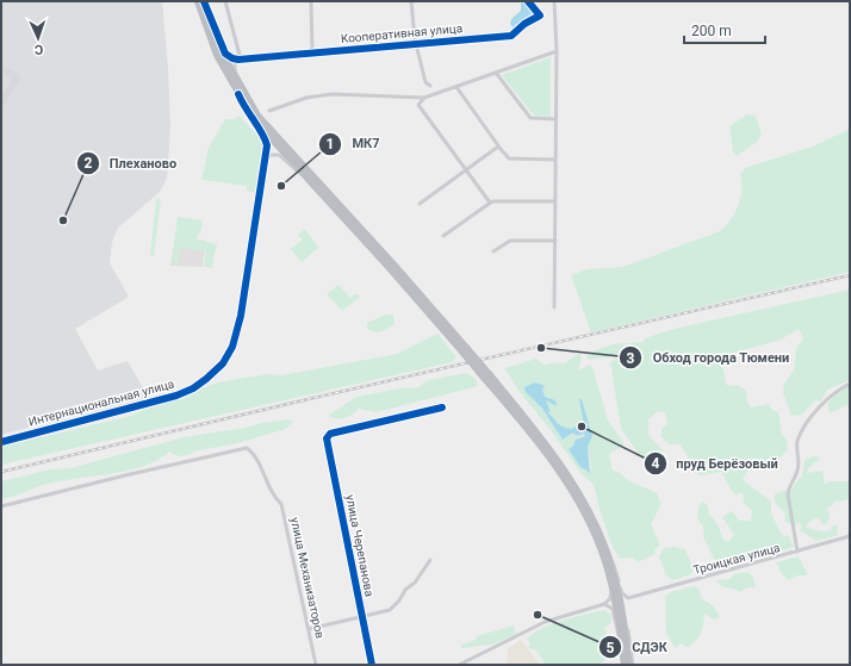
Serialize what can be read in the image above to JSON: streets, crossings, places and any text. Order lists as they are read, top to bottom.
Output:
{
  "streets": {
    "street": [
      "Кооперативная улица",
      "Интернациональная улица",
      "улица Черепанова",
      "Троицкая улица",
      "улица Механизаторов"
    ]
  },
  "places": [
    "МК7",
    "Плеханово",
    "Обход города Тюмени",
    "пруд Берёзовый",
    "СДЭК"
  ],
  "scale_bar": "200 m",
  "north": "bottom"
}
